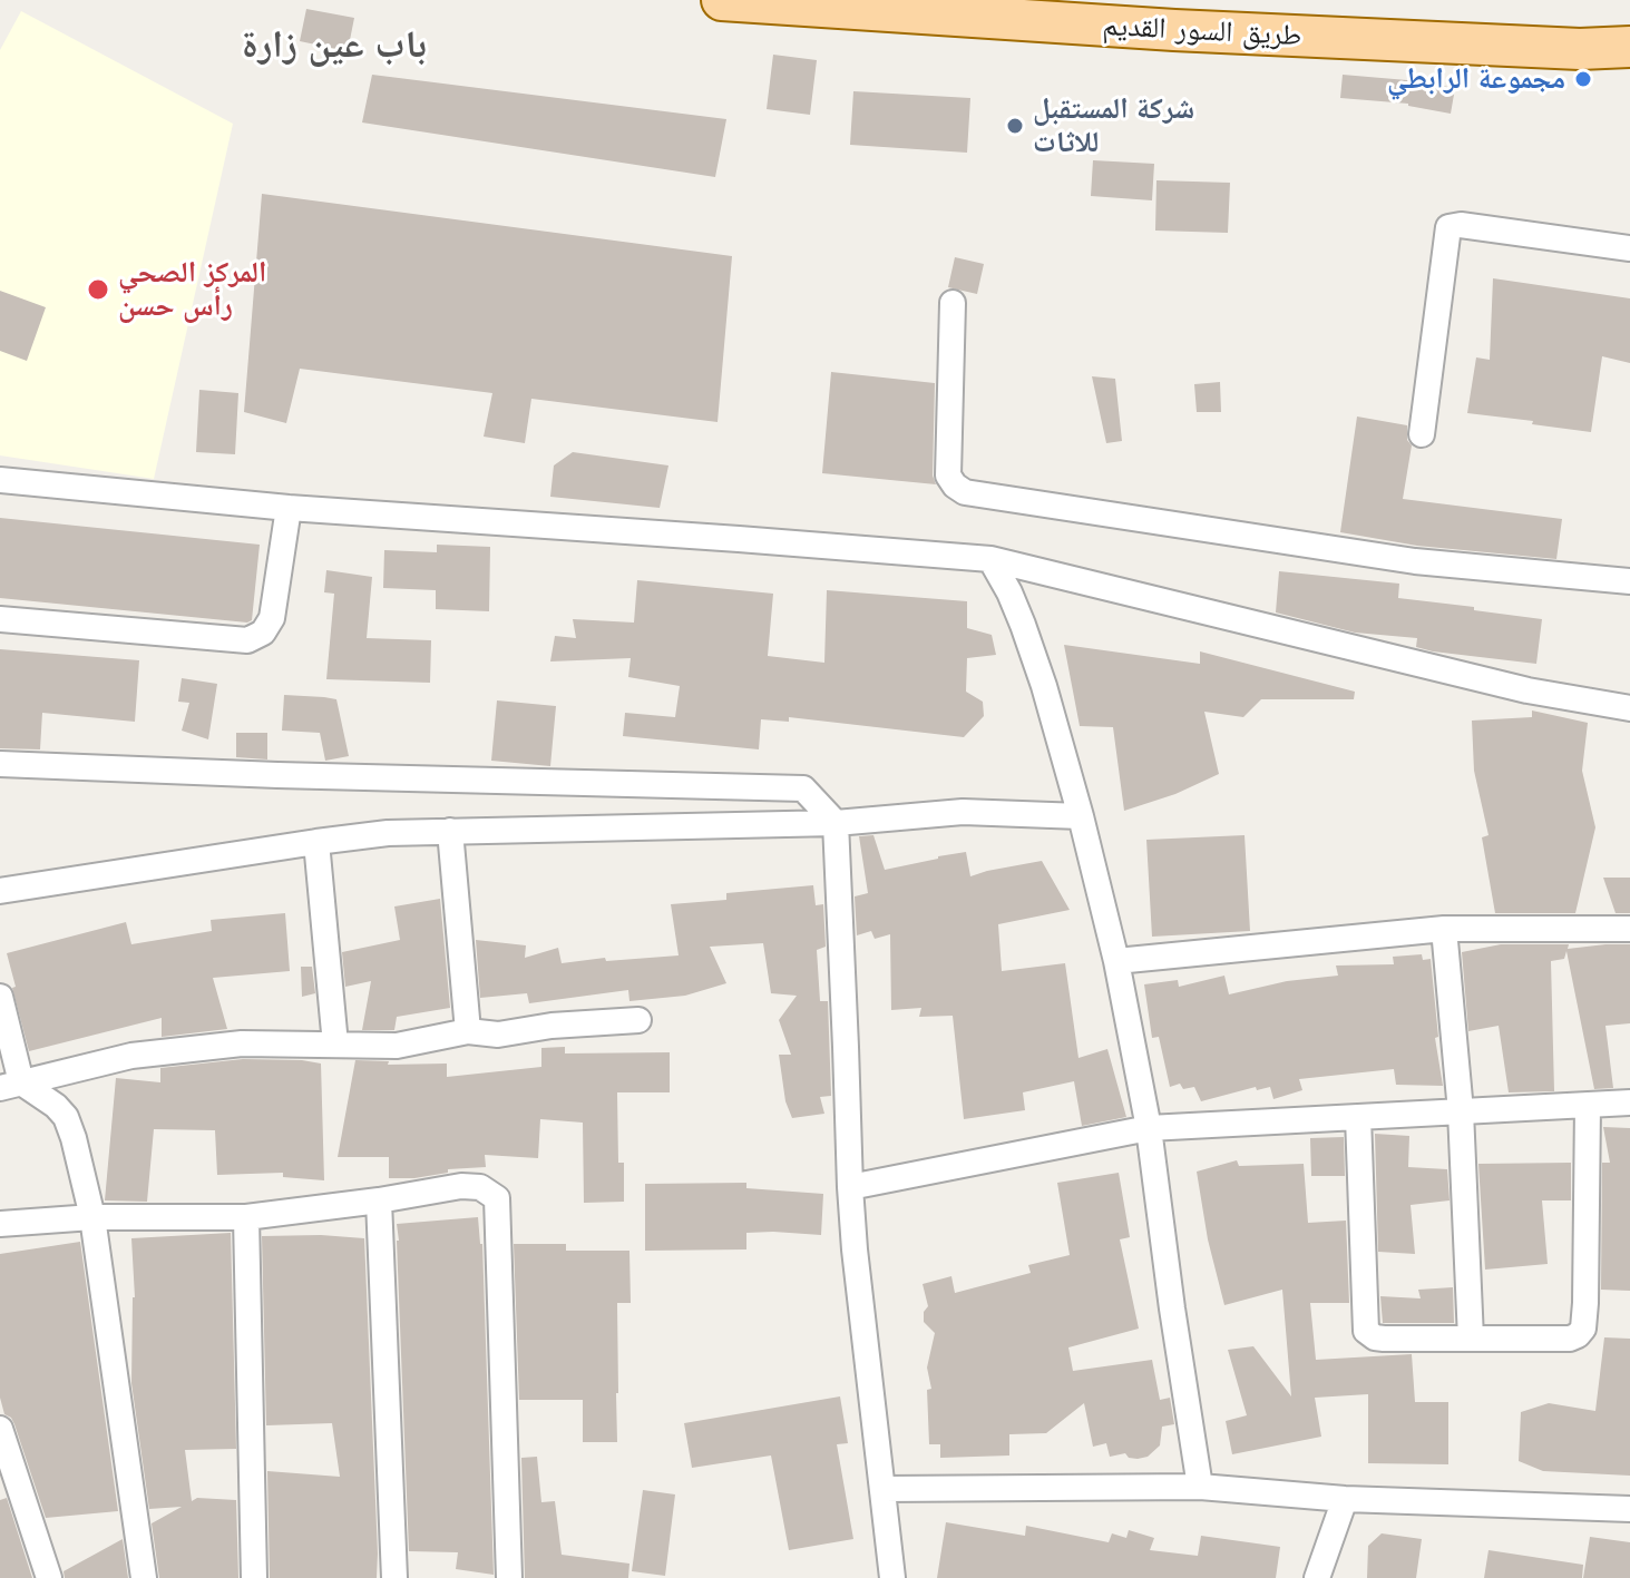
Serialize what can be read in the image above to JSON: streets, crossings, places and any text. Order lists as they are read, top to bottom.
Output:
{
  "streets": {
    "main road": ["طريق السور القديم"]
  },
  "districts": ["باب عين زارة"],
  "places": ["مجموعة الرابطي", "شركة المستقبل للاثات", "المركز الصحي رأس حسن"]
}
